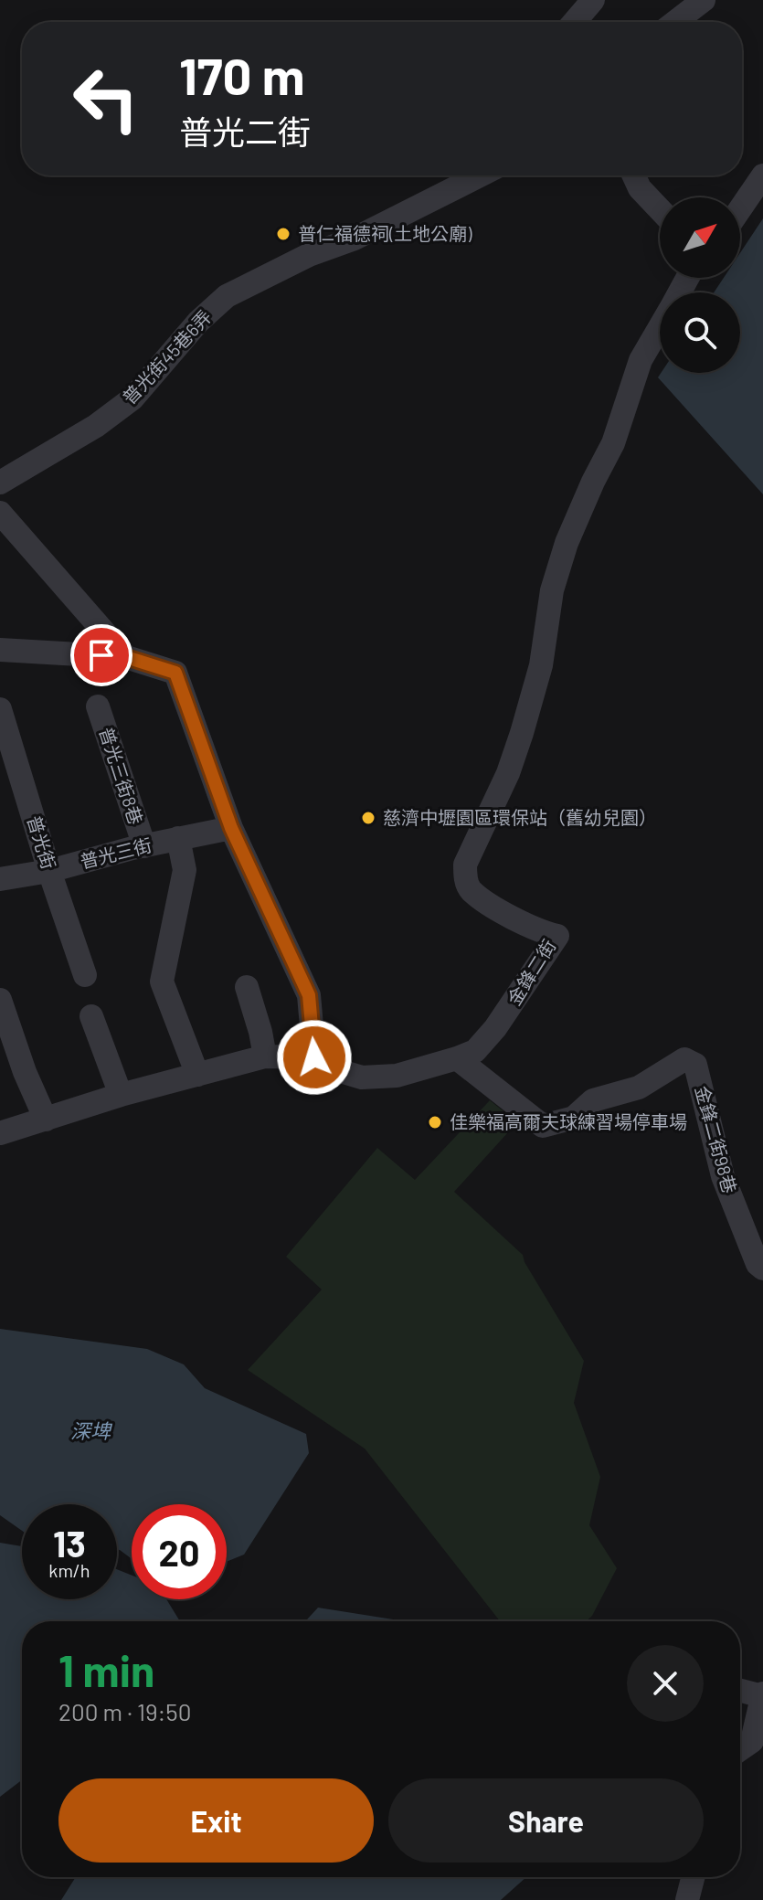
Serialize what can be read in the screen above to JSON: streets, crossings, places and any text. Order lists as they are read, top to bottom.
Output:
{
  "streets": {
    "lane": [
      "普光街45巷6弄",
      "普光三街8巷",
      "普光街",
      "普光三街",
      "金鋒二街",
      "金鋒二街98巷"
    ]
  },
  "crossings": [
    ["普光三街8巷", "普光三街"],
    ["普光街", "普光三街"],
    ["金鋒二街", "金鋒二街98巷"]
  ],
  "water": ["深埤"],
  "places": ["普仁福德祠(土地公廟)", "慈濟中壢園區環保站（舊幼兒園）", "佳樂福高爾夫球練習場停車場"],
  "north": "top right",
  "page": {
    "turn": ["170 m", "普光二街"],
    "speed": "13 km/h",
    "limit": "20",
    "heading": ["1 min", "200 m · 19:50"],
    "buttons": ["Exit", "Share"]
  }
}
